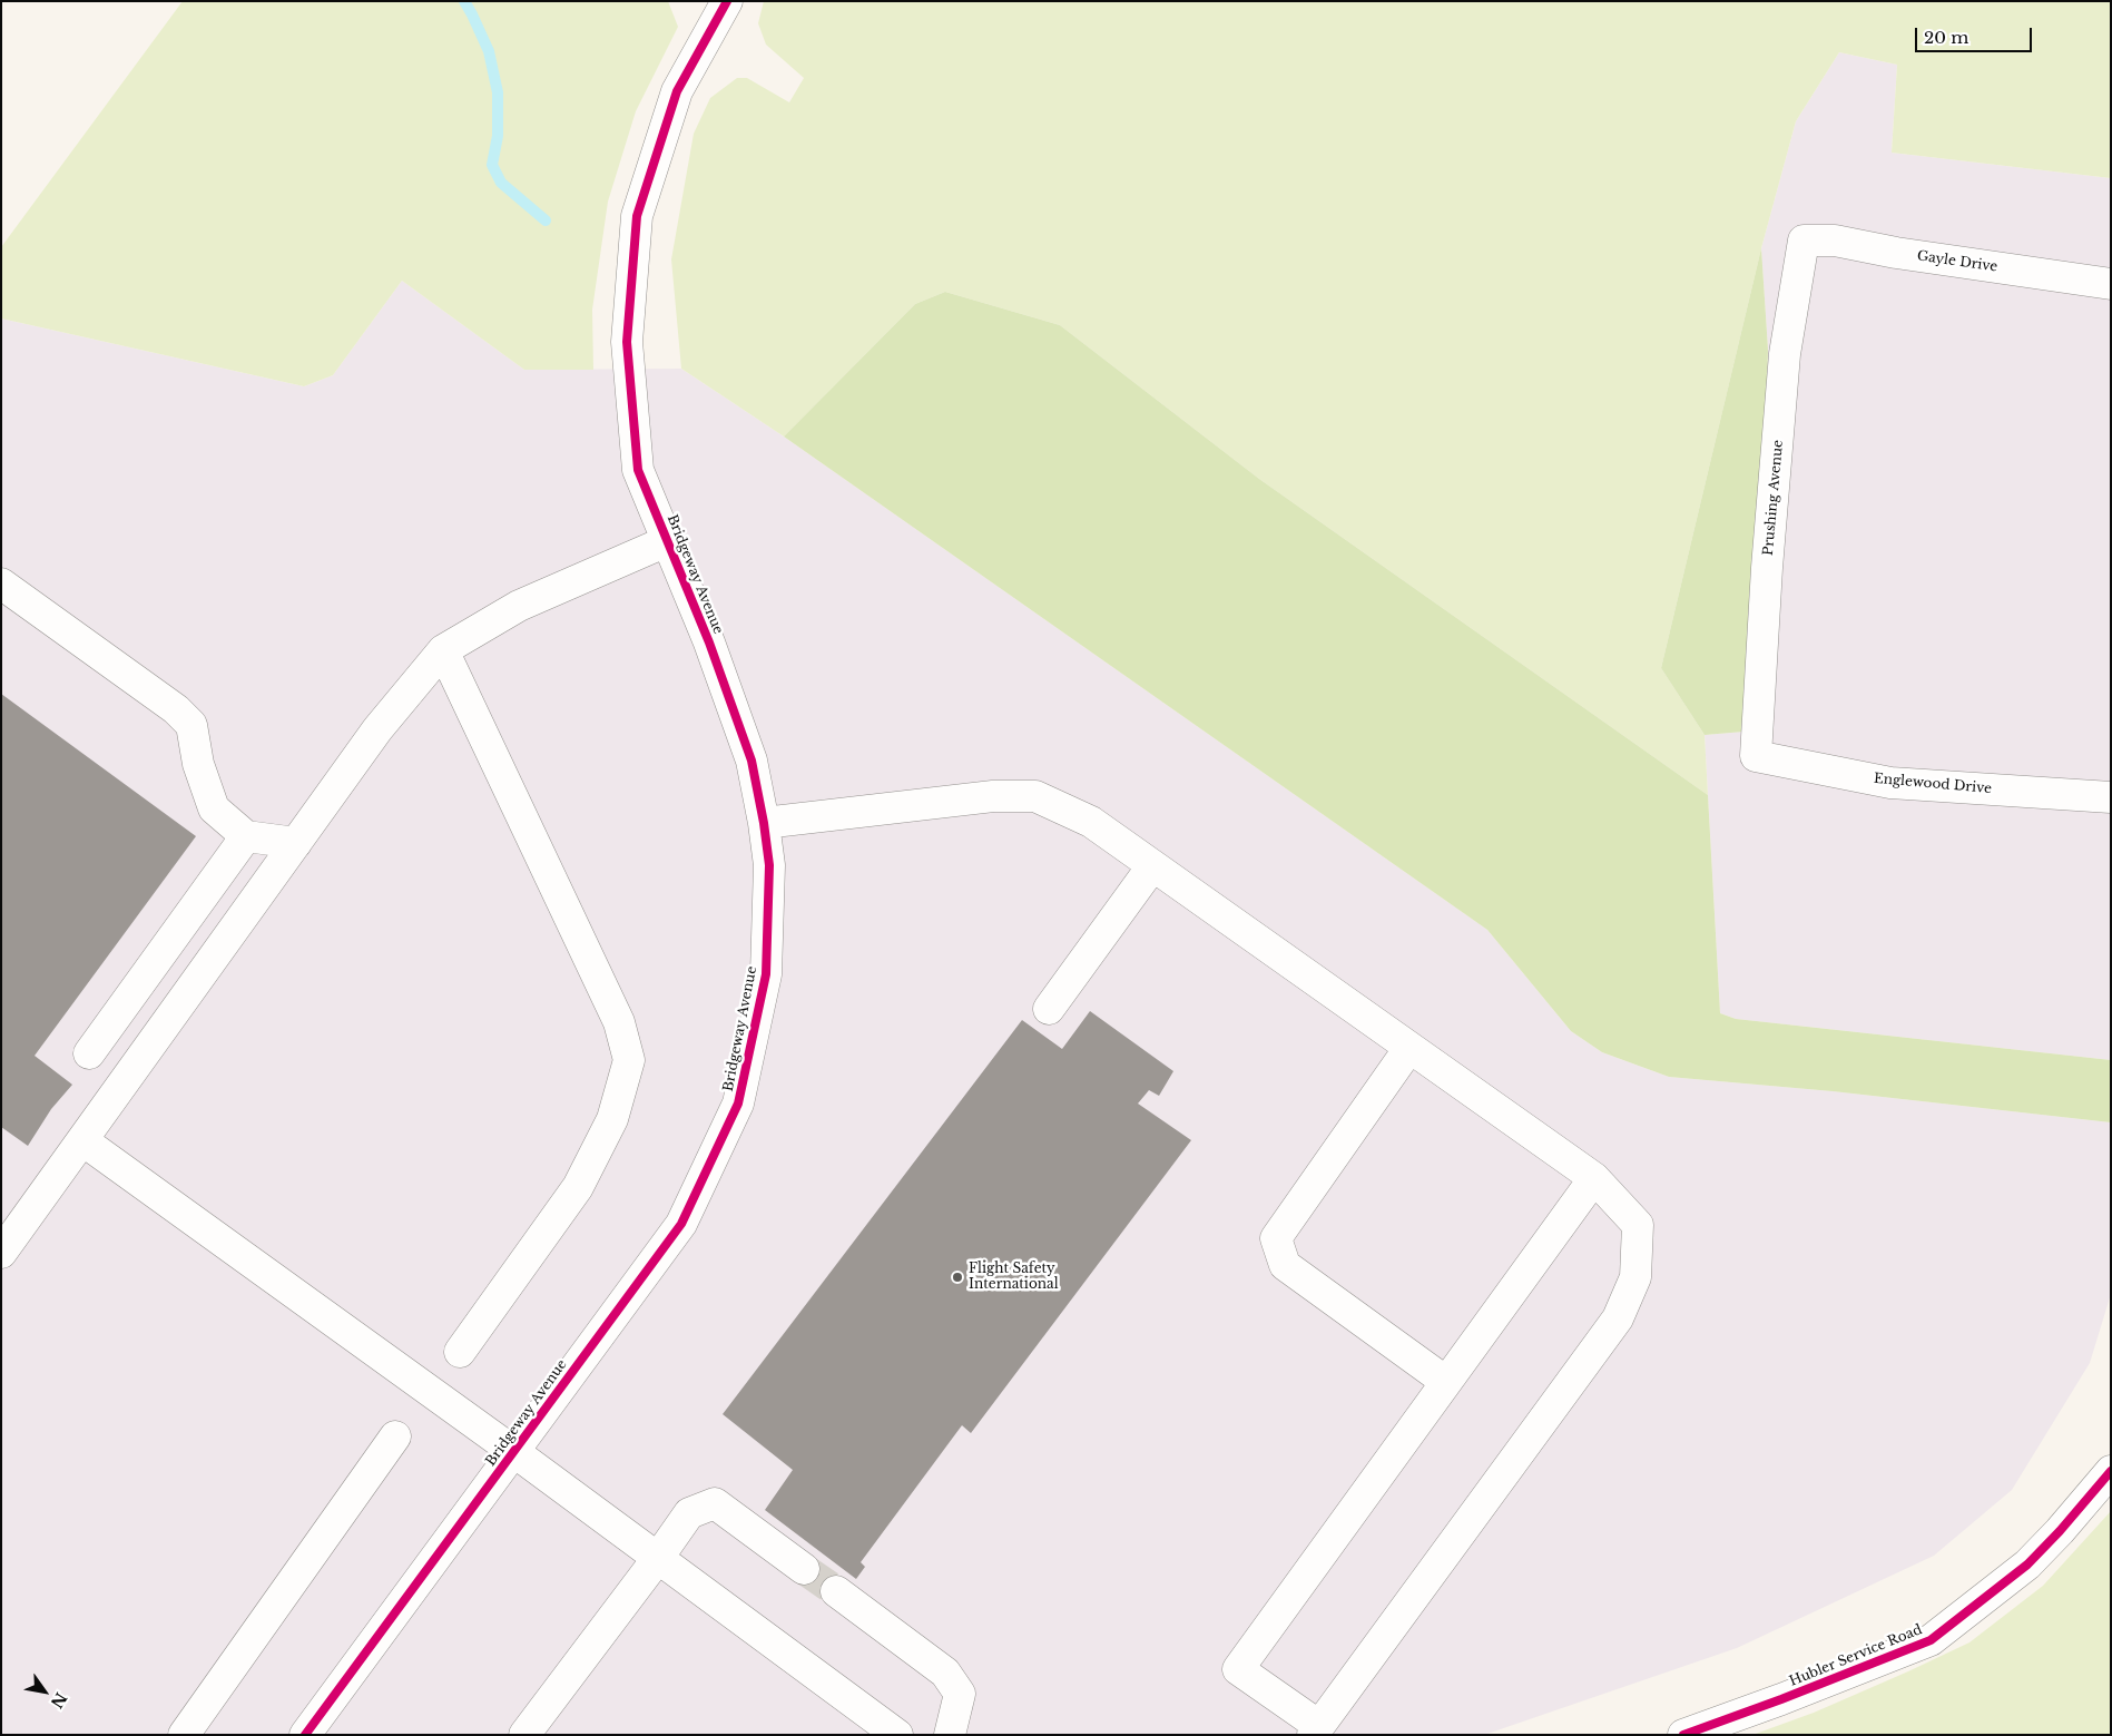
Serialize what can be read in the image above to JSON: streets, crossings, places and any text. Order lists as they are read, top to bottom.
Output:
{
  "streets": {
    "street": [
      "Gayle Drive",
      "Prushing Avenue",
      "Bridgeway Avenue",
      "Englewood Drive",
      "Hubler Service Road"
    ]
  },
  "crossings": [
    ["Gayle Drive", "Prushing Avenue"],
    ["Prushing Avenue", "Englewood Drive"]
  ],
  "places": ["Flight Safety International"],
  "scale_bar": "20 m",
  "north": "bottom right"
}
